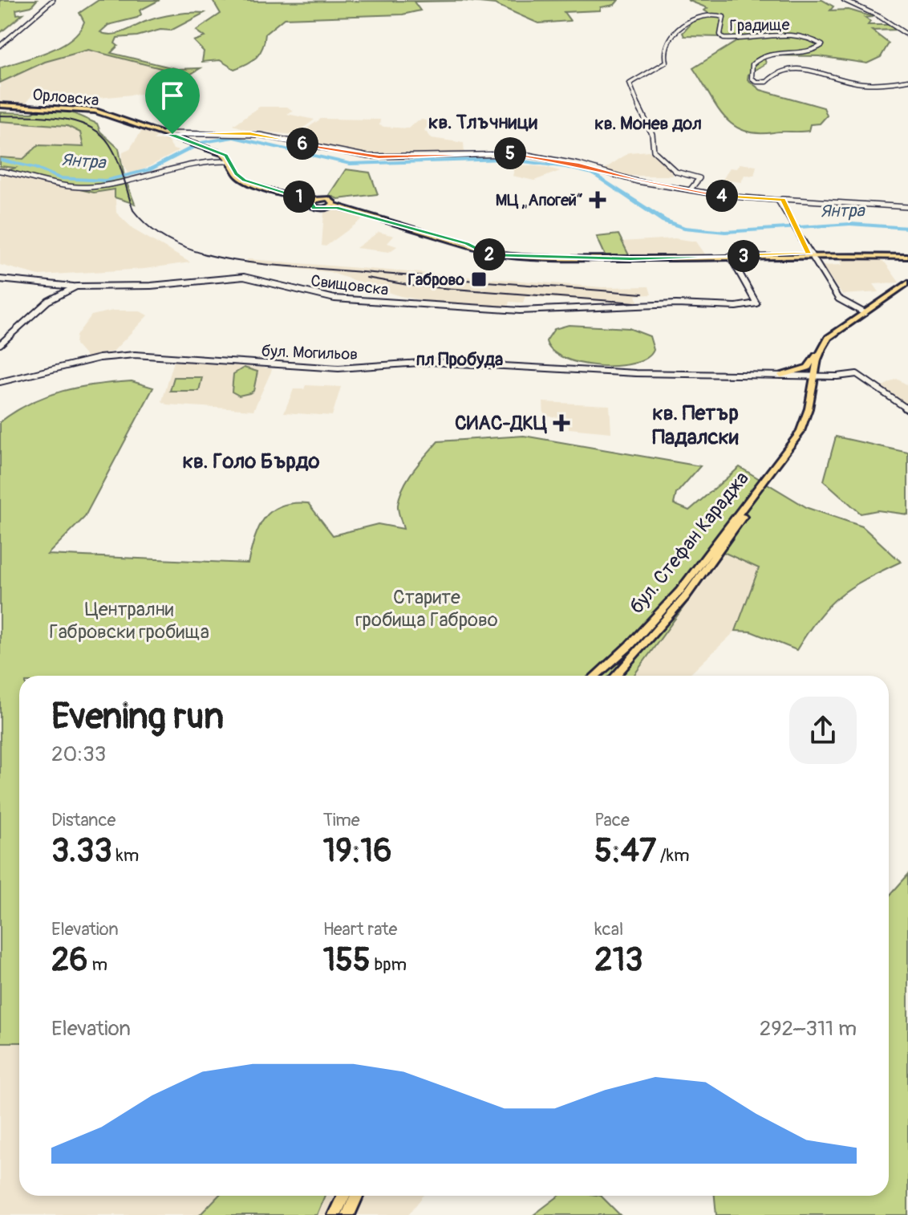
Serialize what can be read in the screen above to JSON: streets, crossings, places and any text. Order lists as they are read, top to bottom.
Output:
{
  "streets": {
    "main road": ["Орловска", "бул. Стефан Караджа"],
    "street": ["Градище", "Свищовска", "бул. Могильов"]
  },
  "crossings": [
    ["Градище", "Орловска"]
  ],
  "districts": [
    "кв. Тлъчници",
    "кв. Монев дол",
    "пл Пробуда",
    "кв. Петър Падалски",
    "кв. Голо Бърдо"
  ],
  "water": ["Янтра"],
  "parks": ["Старите гробища Габрово", "Централни Габровски гробища"],
  "places": {
    "health": ["МЦ „Апогей“", "СИАС-ДКЦ"],
    "transit": ["Габрово"]
  },
  "page": {
    "pins": [
      "6",
      "5",
      "4",
      "1",
      "2",
      "3"
    ],
    "heading": ["Evening run", "20:33"],
    "stats": [
      ["Distance", "3.33 km"],
      ["Time", "19:16"],
      ["Pace", "5:47 /km"],
      ["Elevation", "26 m"],
      ["Heart rate", "155 bpm"],
      ["kcal", "213"]
    ],
    "chart": ["Elevation", "292–311 m"]
  }
}
